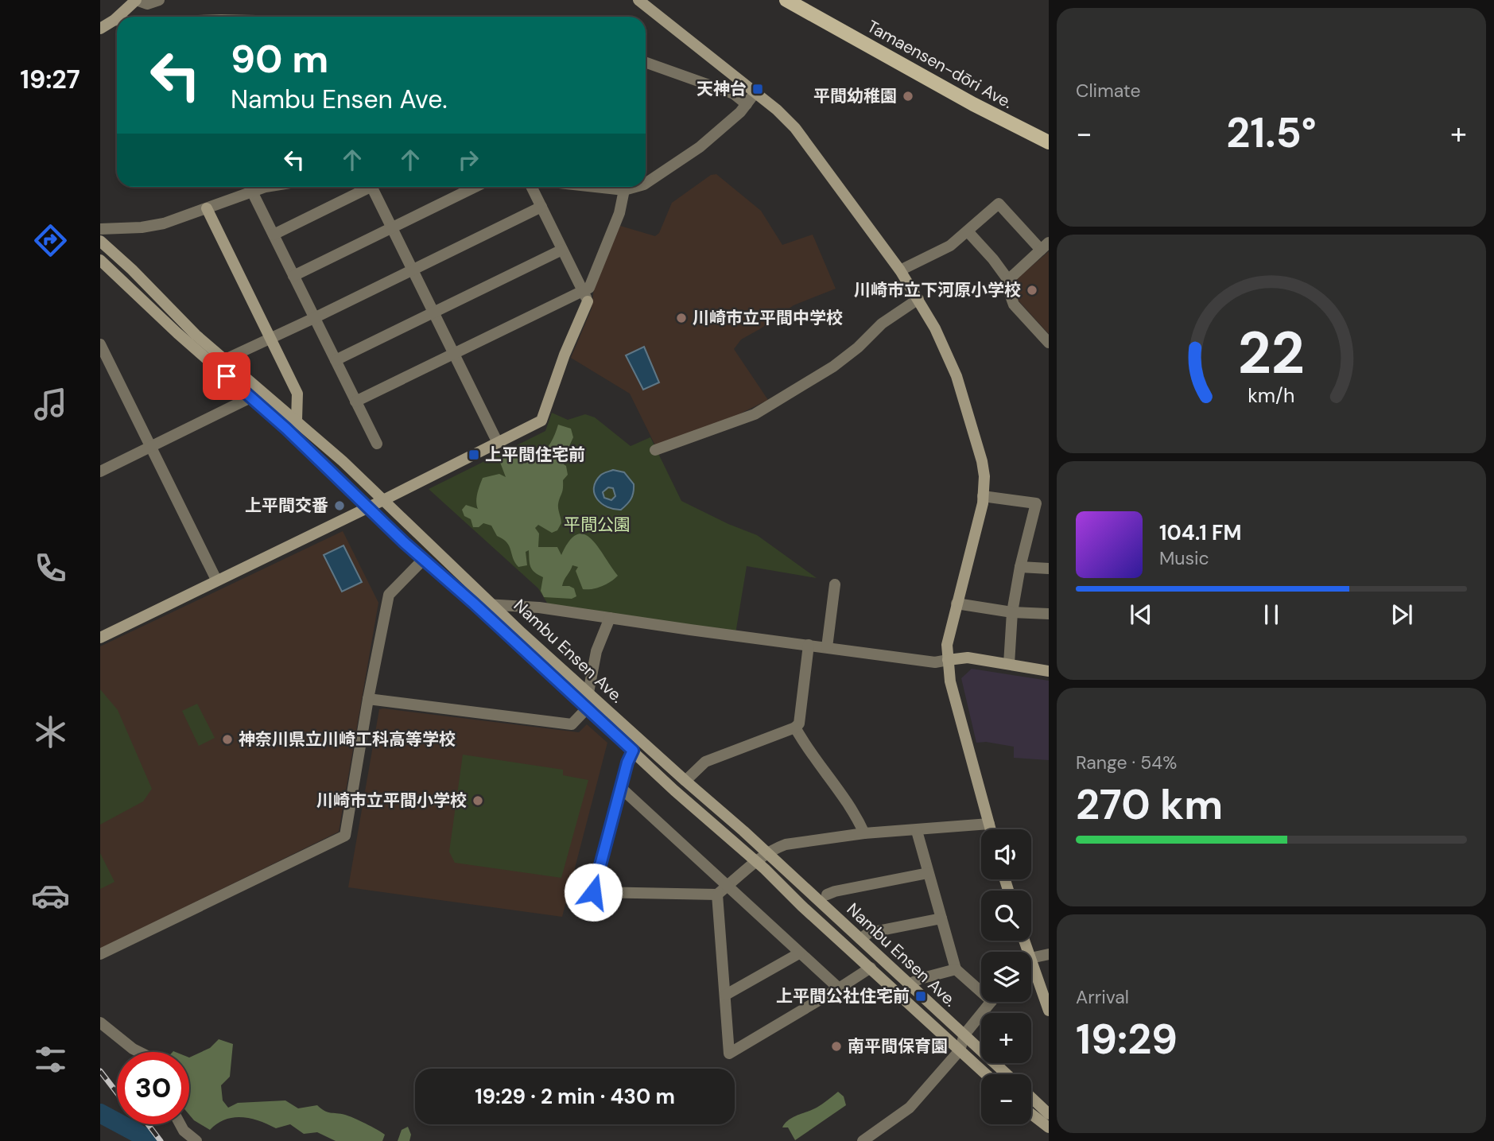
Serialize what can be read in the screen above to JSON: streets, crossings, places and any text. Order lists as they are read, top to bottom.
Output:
{
  "streets": {
    "main road": ["Tamaensen-dōri Ave."],
    "street": ["Nambu Ensen Ave."]
  },
  "parks": ["平間公園"],
  "places": {
    "transit": ["天神台", "上平間住宅前", "上平間公社住宅前"],
    "other": [
      "平間幼稚園",
      "川崎市立下河原小学校",
      "川崎市立平間中学校",
      "上平間交番",
      "神奈川県立川崎工科高等学校",
      "川崎市立平間小学校",
      "南平間保育園"
    ]
  },
  "page": {
    "tabs": "19:27",
    "tile": [
      "Climate",
      ["Range · 54%", "270 km"],
      ["Arrival", "19:29"]
    ],
    "turn": ["90 m", "Nambu Ensen Ave."],
    "heat": ["−", "21.5°", "+"],
    "song": ["104.1 FM", "Music"],
    "map_buttons": ["+", "−"],
    "limit": "30",
    "trip": "19:29 · 2 min · 430 m",
    "gauge": ["22", "km/h"]
  }
}
